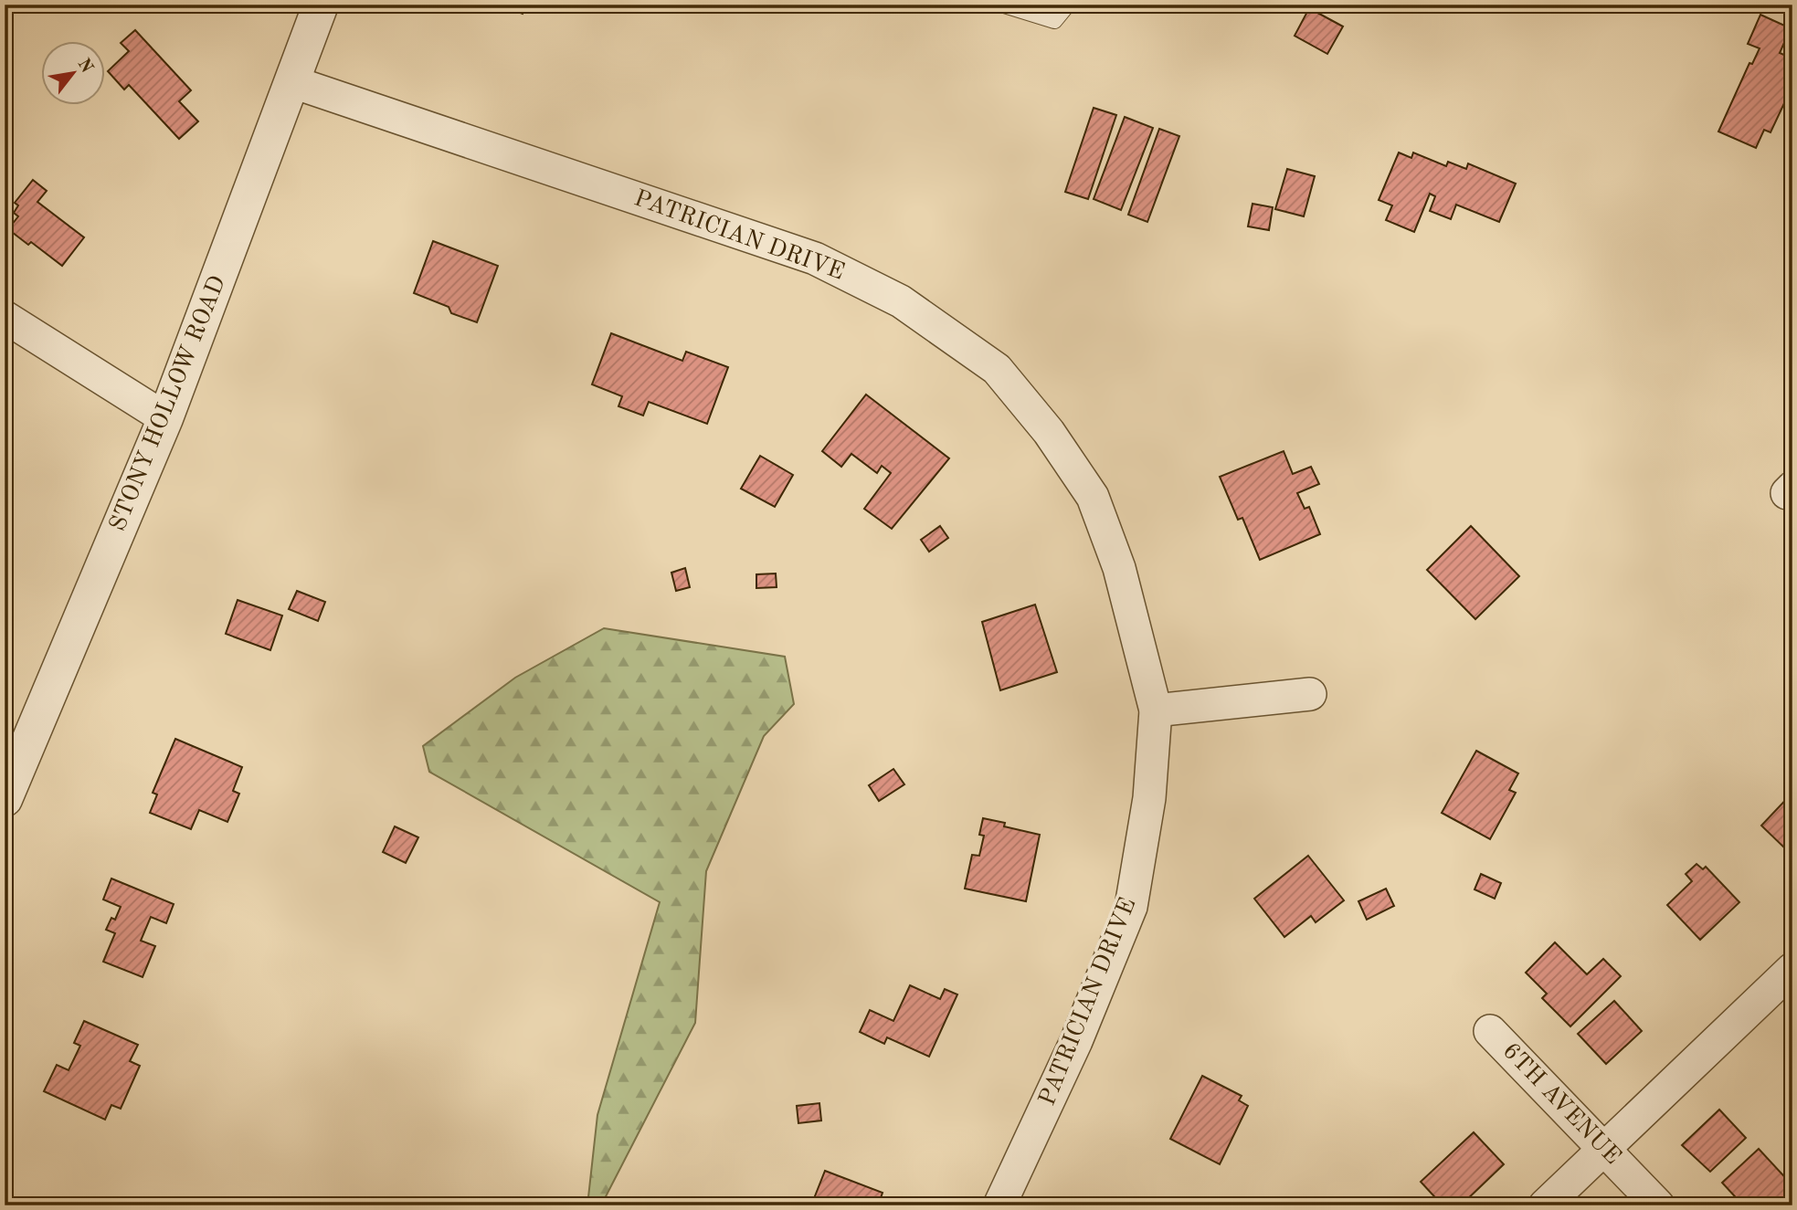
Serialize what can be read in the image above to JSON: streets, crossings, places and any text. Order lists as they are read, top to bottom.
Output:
{
  "streets": {
    "street": ["PATRICIAN DRIVE", "STONY HOLLOW ROAD", "6TH AVENUE"]
  },
  "crossings": [
    ["PATRICIAN DRIVE", "STONY HOLLOW ROAD"]
  ],
  "north": "top right"
}
